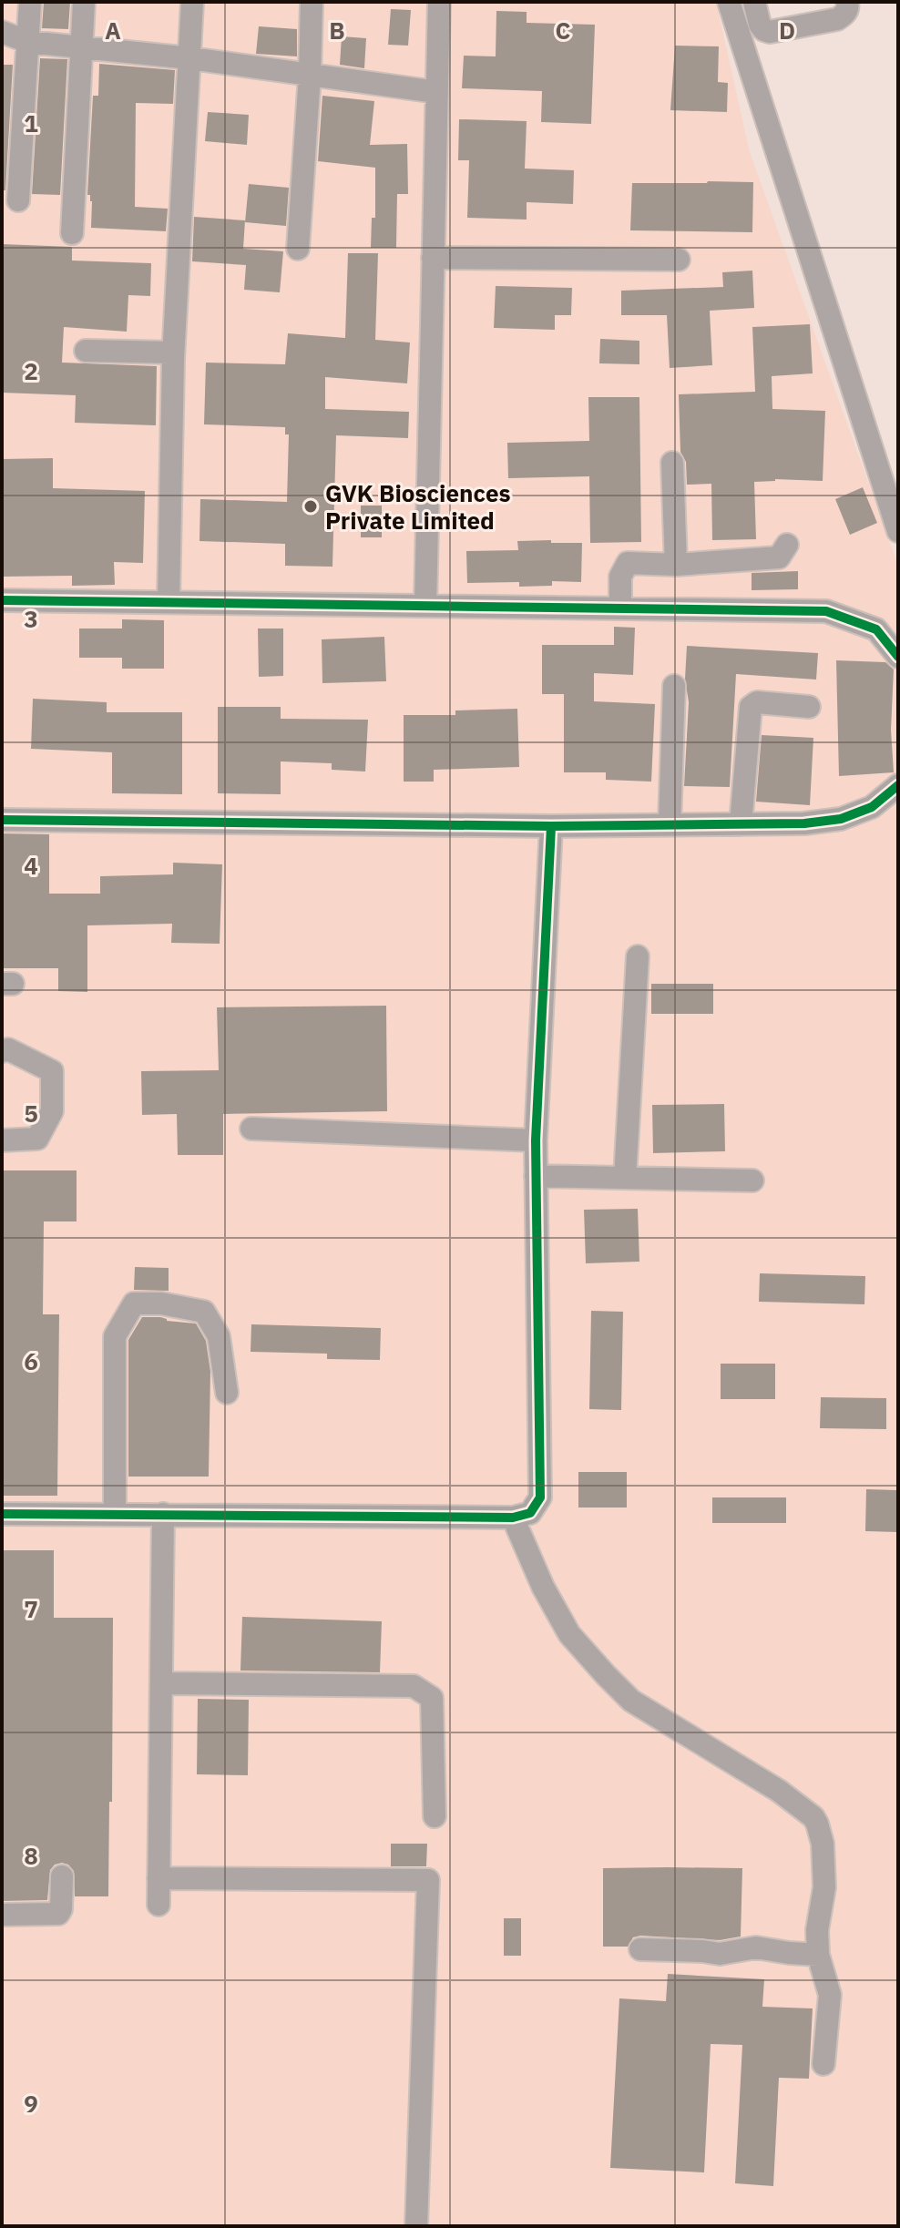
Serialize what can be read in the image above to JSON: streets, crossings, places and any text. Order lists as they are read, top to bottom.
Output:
{
  "places": ["GVK Biosciences Private Limited"],
  "grid": {
    "columns": [
      "A",
      "B",
      "C",
      "D"
    ],
    "rows": [
      "1",
      "2",
      "3",
      "4",
      "5",
      "6",
      "7",
      "8",
      "9"
    ]
  }
}
